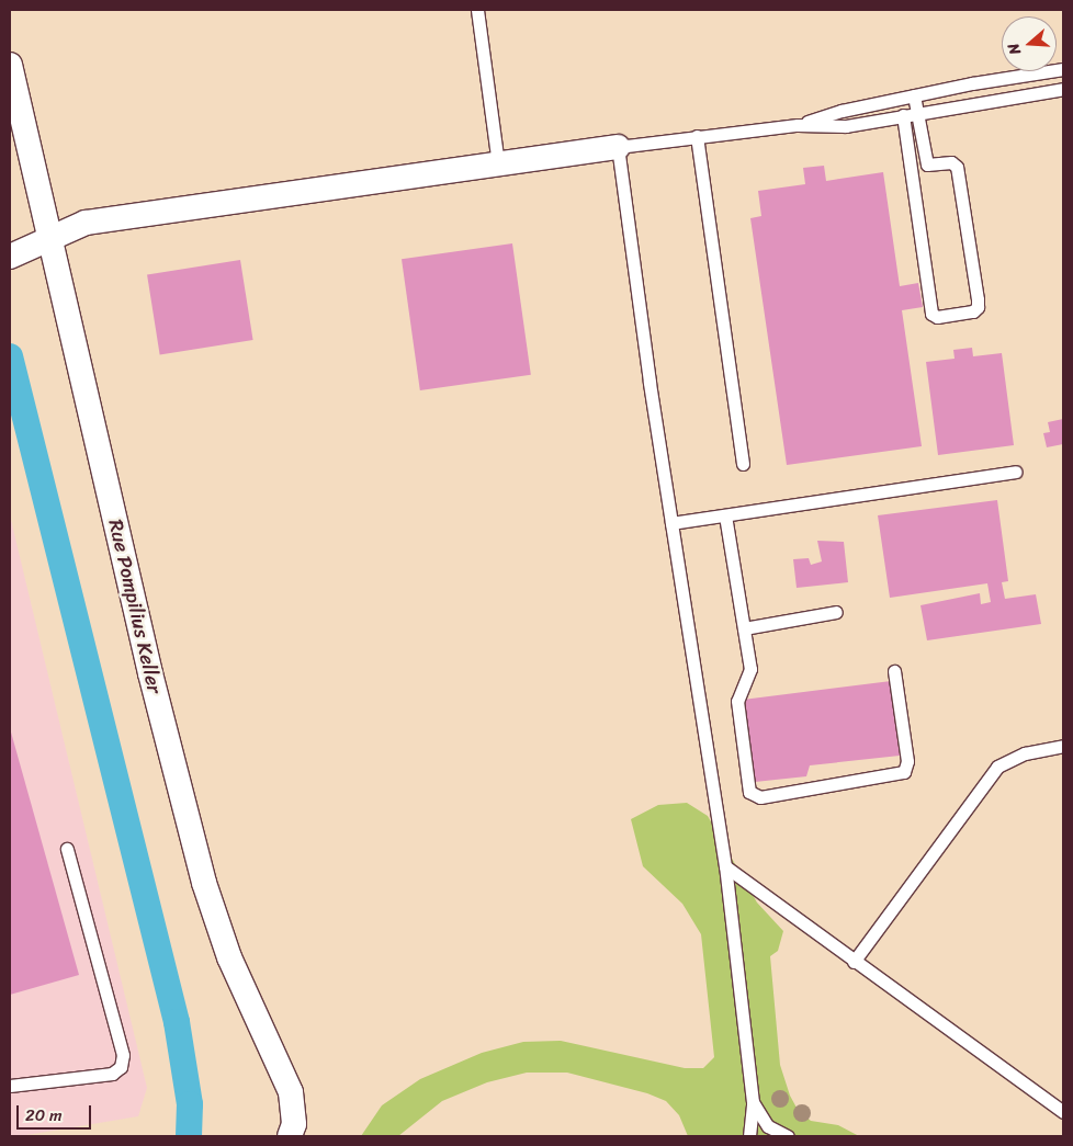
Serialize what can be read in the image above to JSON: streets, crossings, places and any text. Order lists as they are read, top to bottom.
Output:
{
  "streets": {
    "street": ["Rue Pompilius Keller"]
  },
  "scale_bar": "20 m",
  "north": "left"
}
